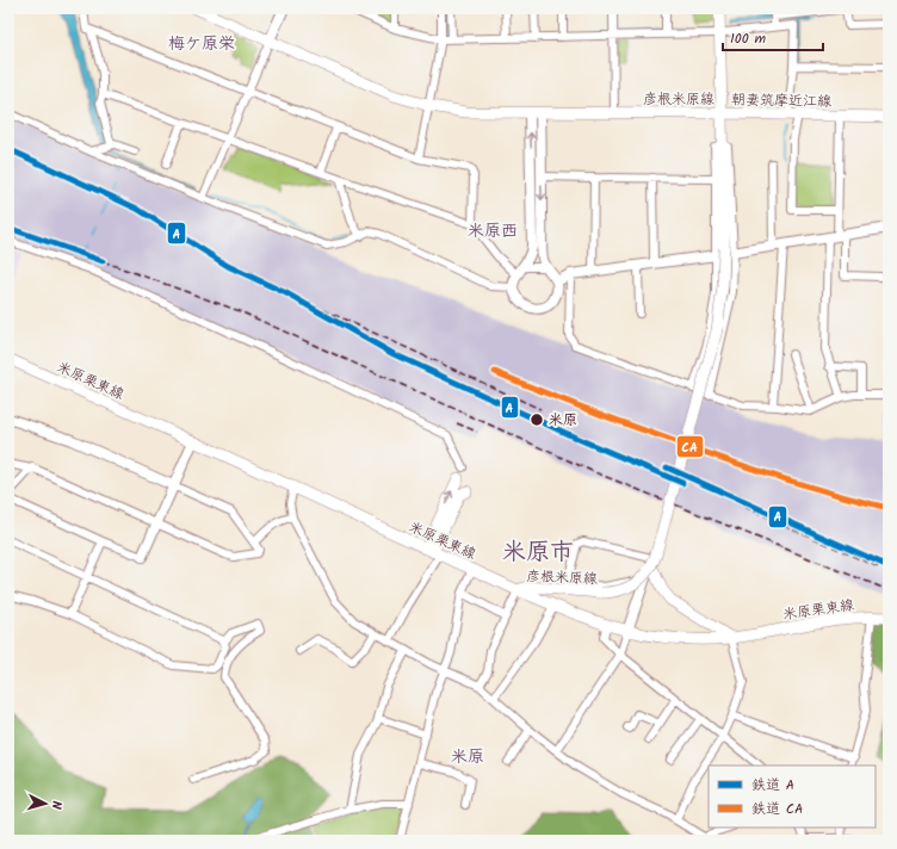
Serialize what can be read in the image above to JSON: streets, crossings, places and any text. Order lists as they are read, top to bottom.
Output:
{
  "streets": {
    "main road": ["彦根米原線", "朝妻筑摩近江線", "米原栗東線"]
  },
  "crossings": [
    ["彦根米原線", "朝妻筑摩近江線"],
    ["彦根米原線", "米原栗東線"]
  ],
  "districts": [
    "梅ケ原栄",
    "米原西",
    "米原市",
    "米原"
  ],
  "places": ["米原"],
  "lines": ["rail line A", "rail line CA"],
  "legend": ["鉄道 A", "鉄道 CA"],
  "scale_bar": "100 m",
  "north": "right"
}
